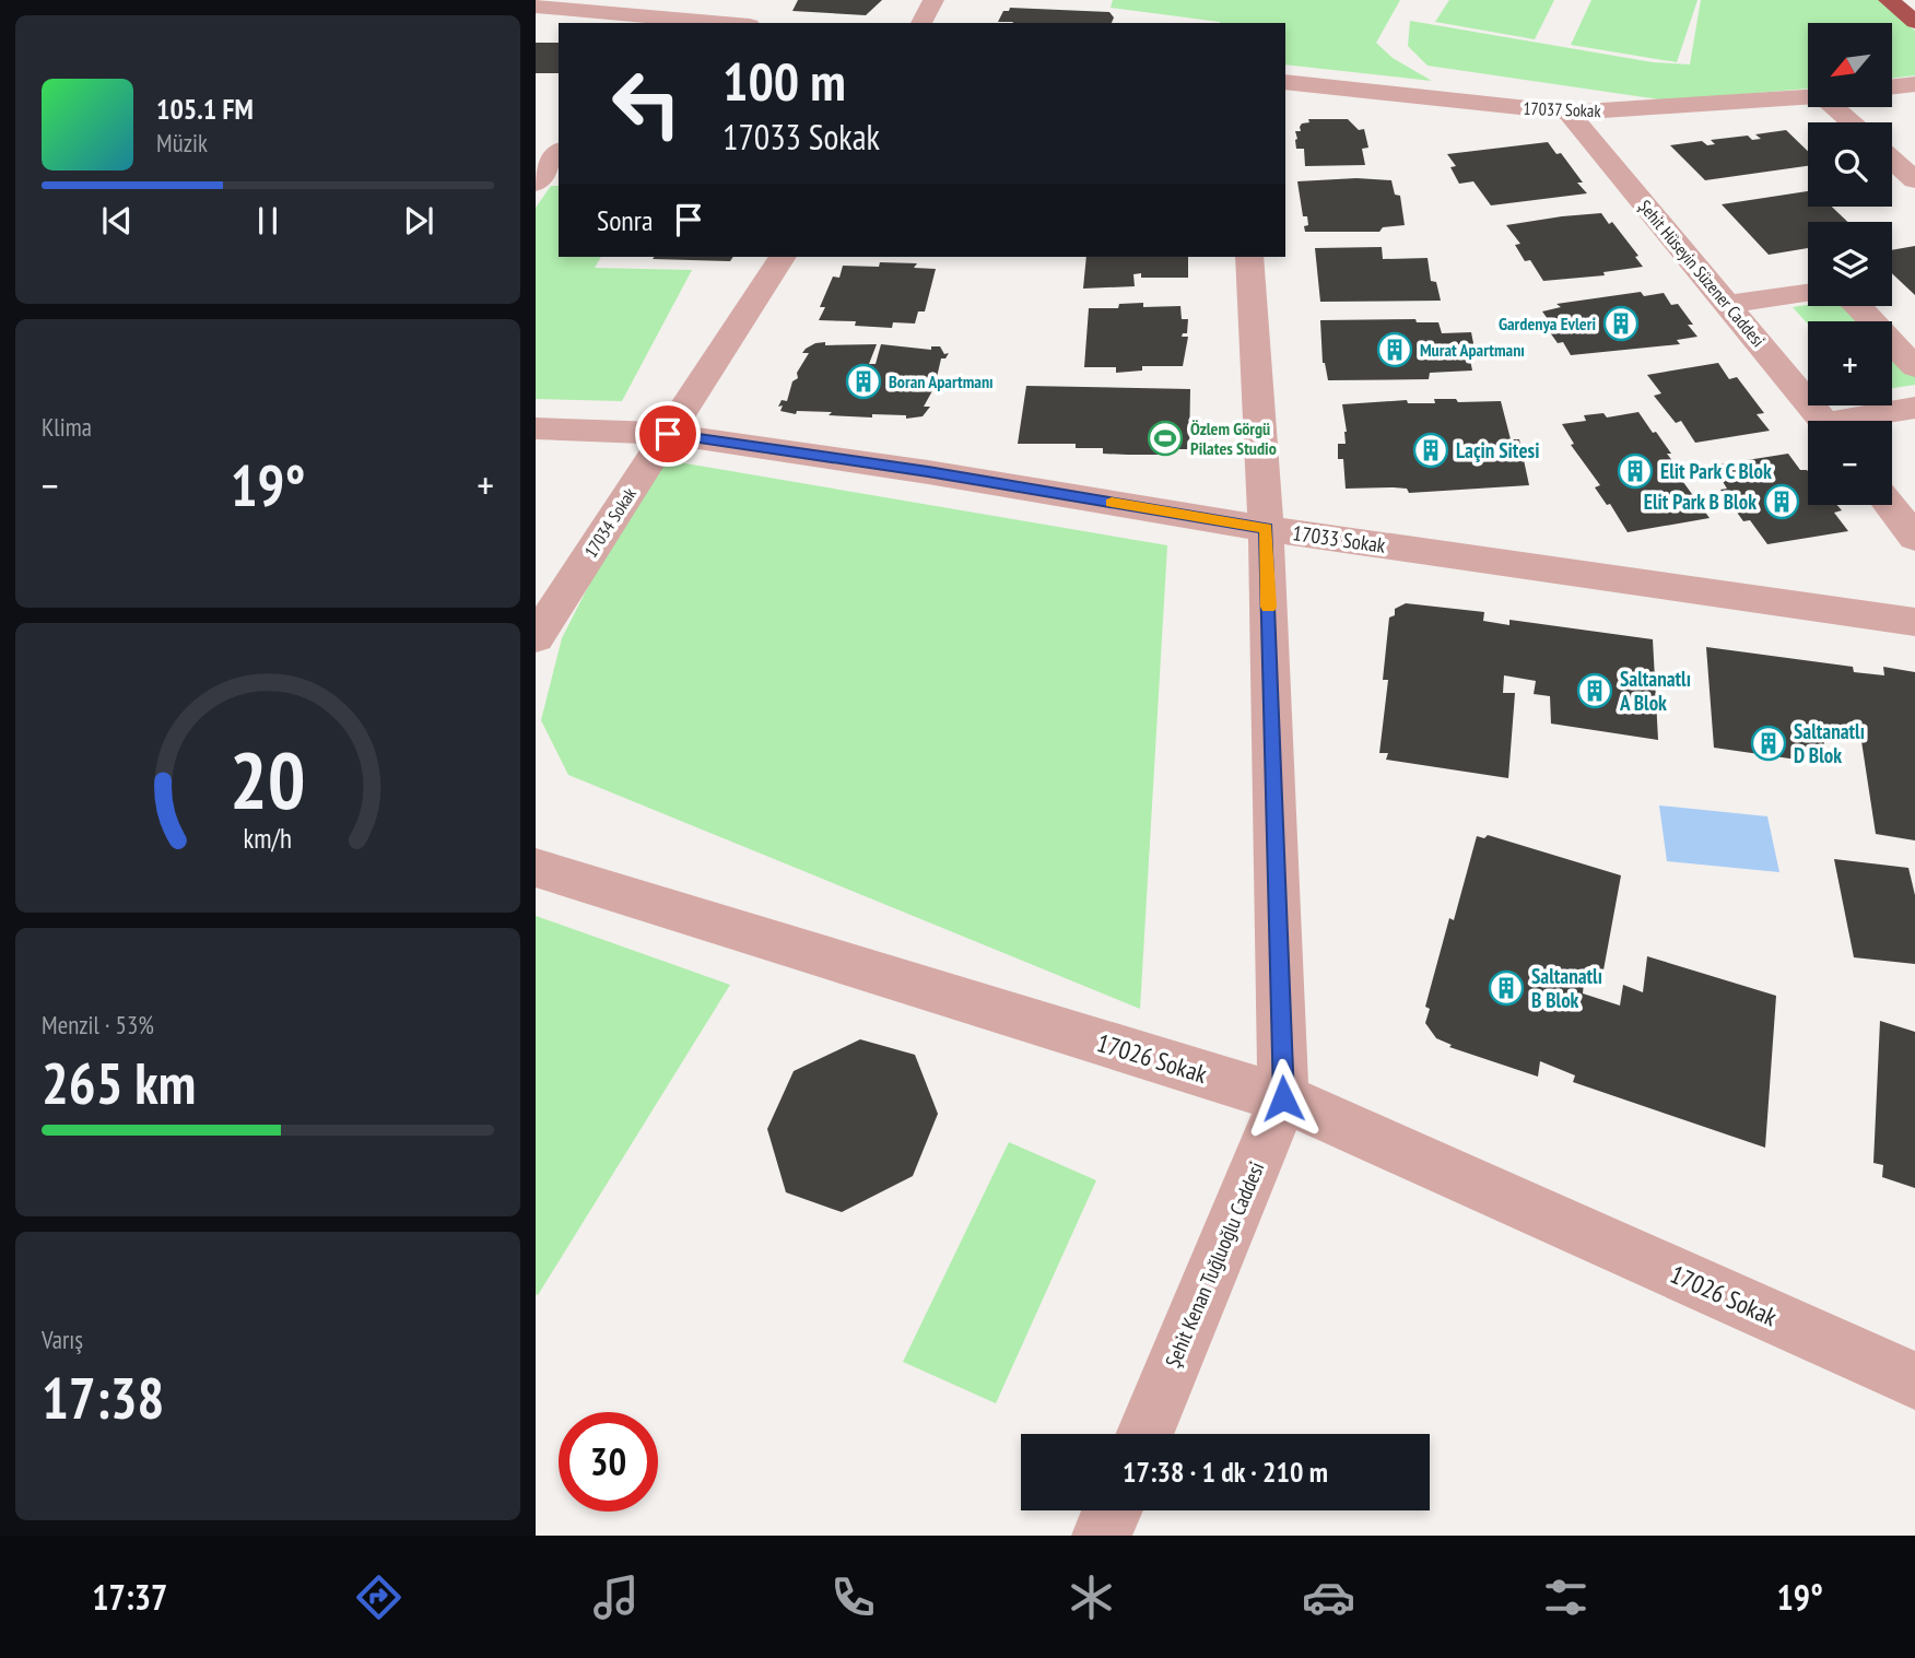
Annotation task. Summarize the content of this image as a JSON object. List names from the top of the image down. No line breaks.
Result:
{"streets":{"street":["17037 Sokak","Şehit Hüseyin Süzener Caddesi","17034 Sokak","17033 Sokak","17026 Sokak","Şehit Kenan Tuğluoğlu Caddesi"]},"crossings":[["17037 Sokak","Şehit Hüseyin Süzener Caddesi"],["17034 Sokak","17033 Sokak"],["17033 Sokak","Şehit Kenan Tuğluoğlu Caddesi"],["17026 Sokak","Şehit Kenan Tuğluoğlu Caddesi"]],"places":{"building":["Gardenya Evleri","Murat Apartmanı","Boran Apartmanı","Laçin Sitesi","Elit Park C Blok","Elit Park B Blok","Saltanatlı A Blok","Saltanatlı D Blok","Saltanatlı B Blok"],"sports":["Özlem Görgü Pilates Studio"]},"north":"bottom left","page":{"map_buttons":["+","−"],"turn":["100 m","17033 Sokak"],"song":["105.1 FM","Müzik"],"then":"Sonra","tile":["Klima",["Menzil · 53%","265 km"],["Varış","17:38"]],"heat":["−","19°","+"],"limit":"30","trip":"17:38 · 1 dk · 210 m","tabs":["17:37","19°"],"gauge":["20","km/h"]}}
